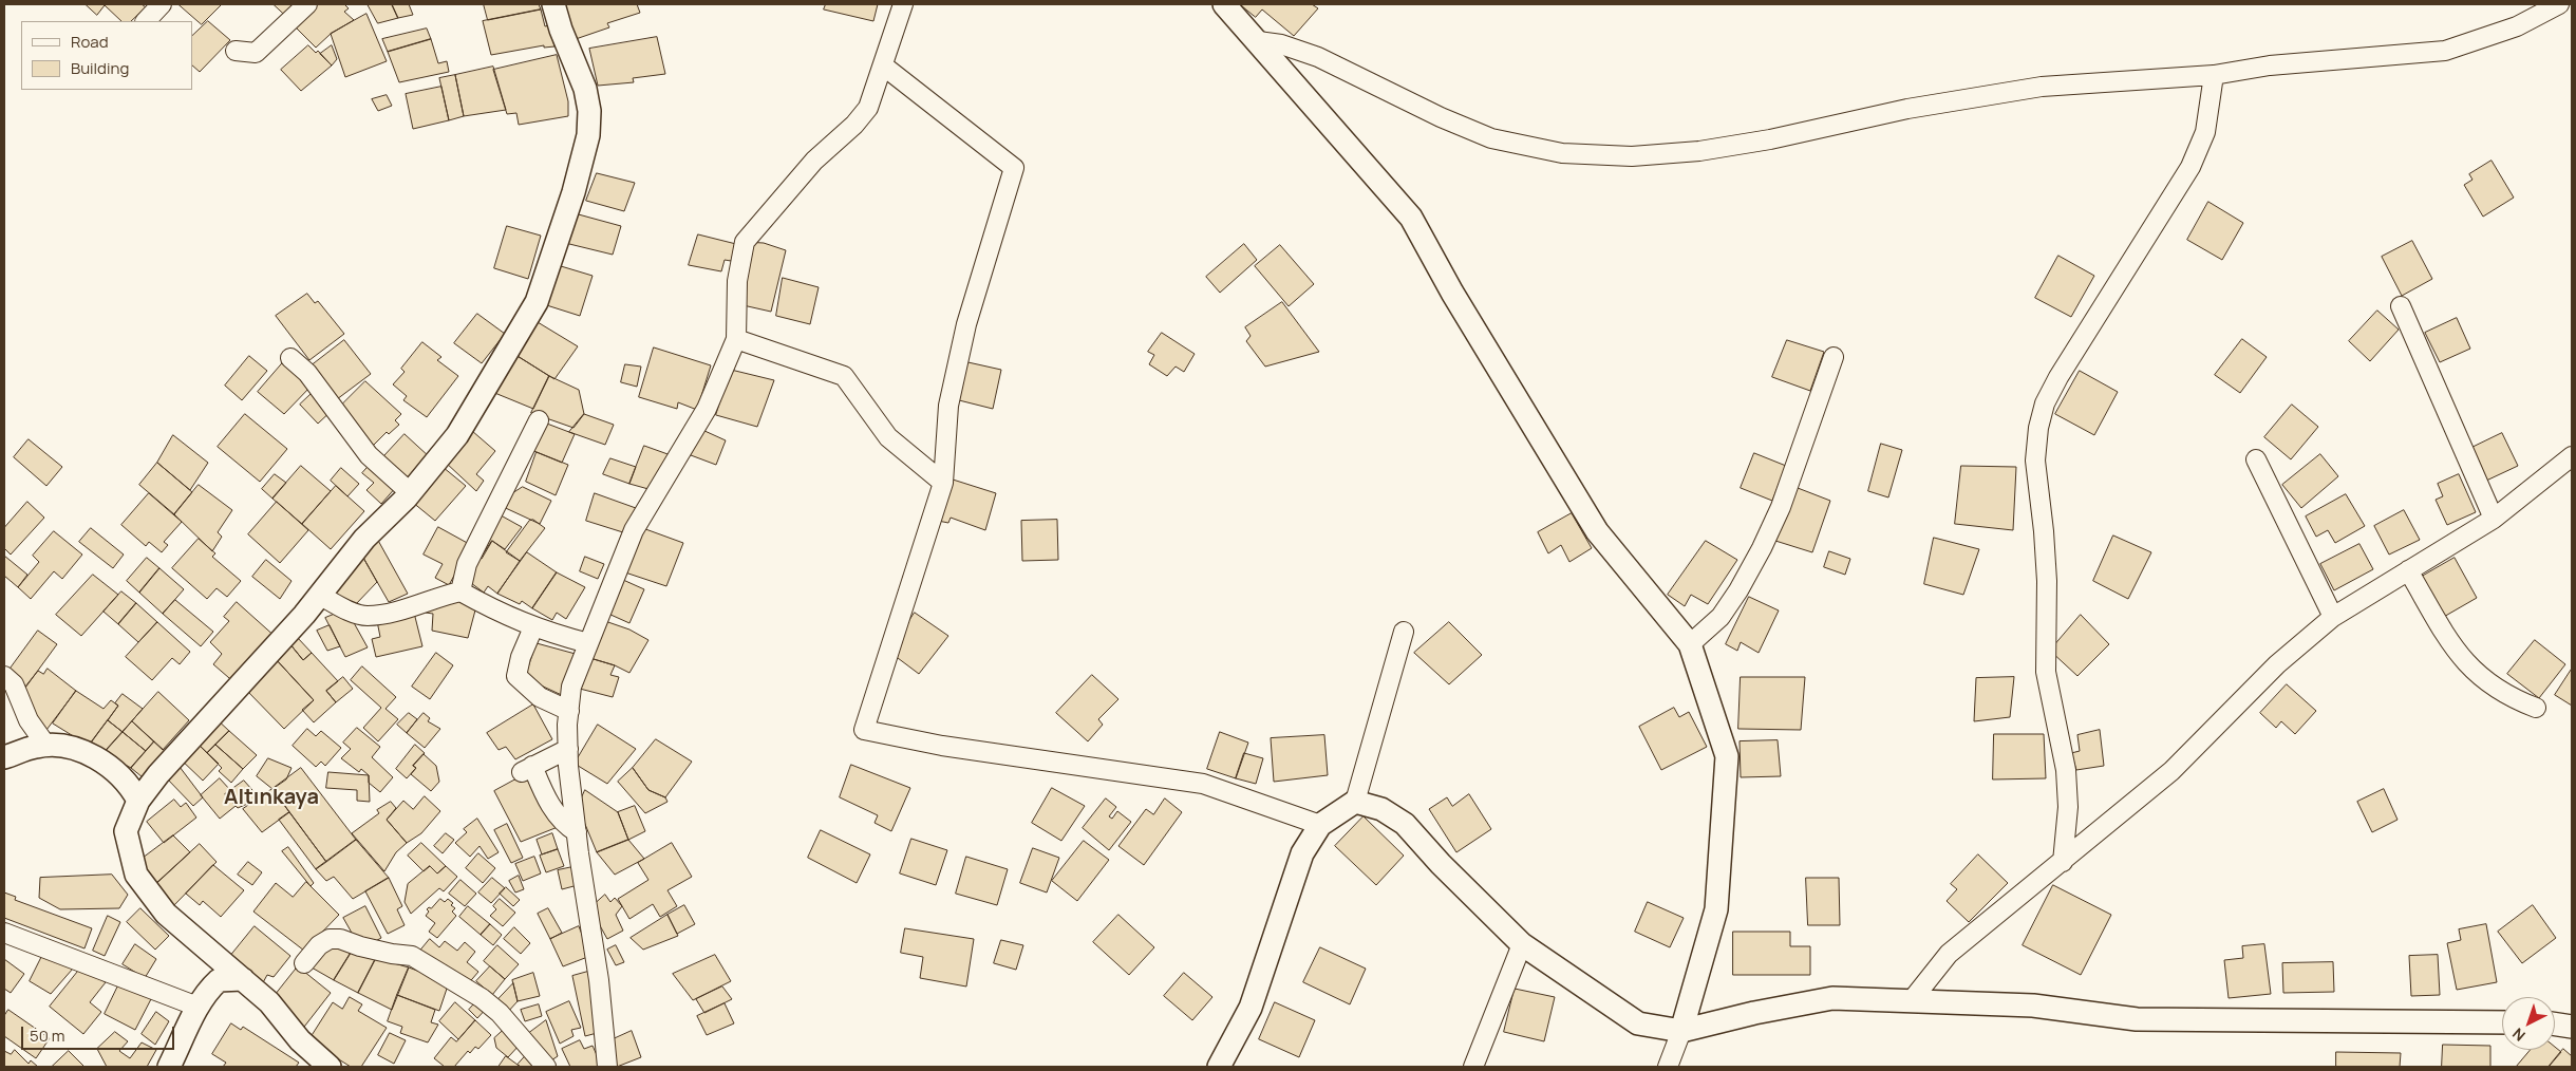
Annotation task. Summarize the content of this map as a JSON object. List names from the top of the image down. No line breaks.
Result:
{"districts":["Altınkaya"],"legend":["Road","Building"],"scale_bar":"50 m","north":"bottom left"}
